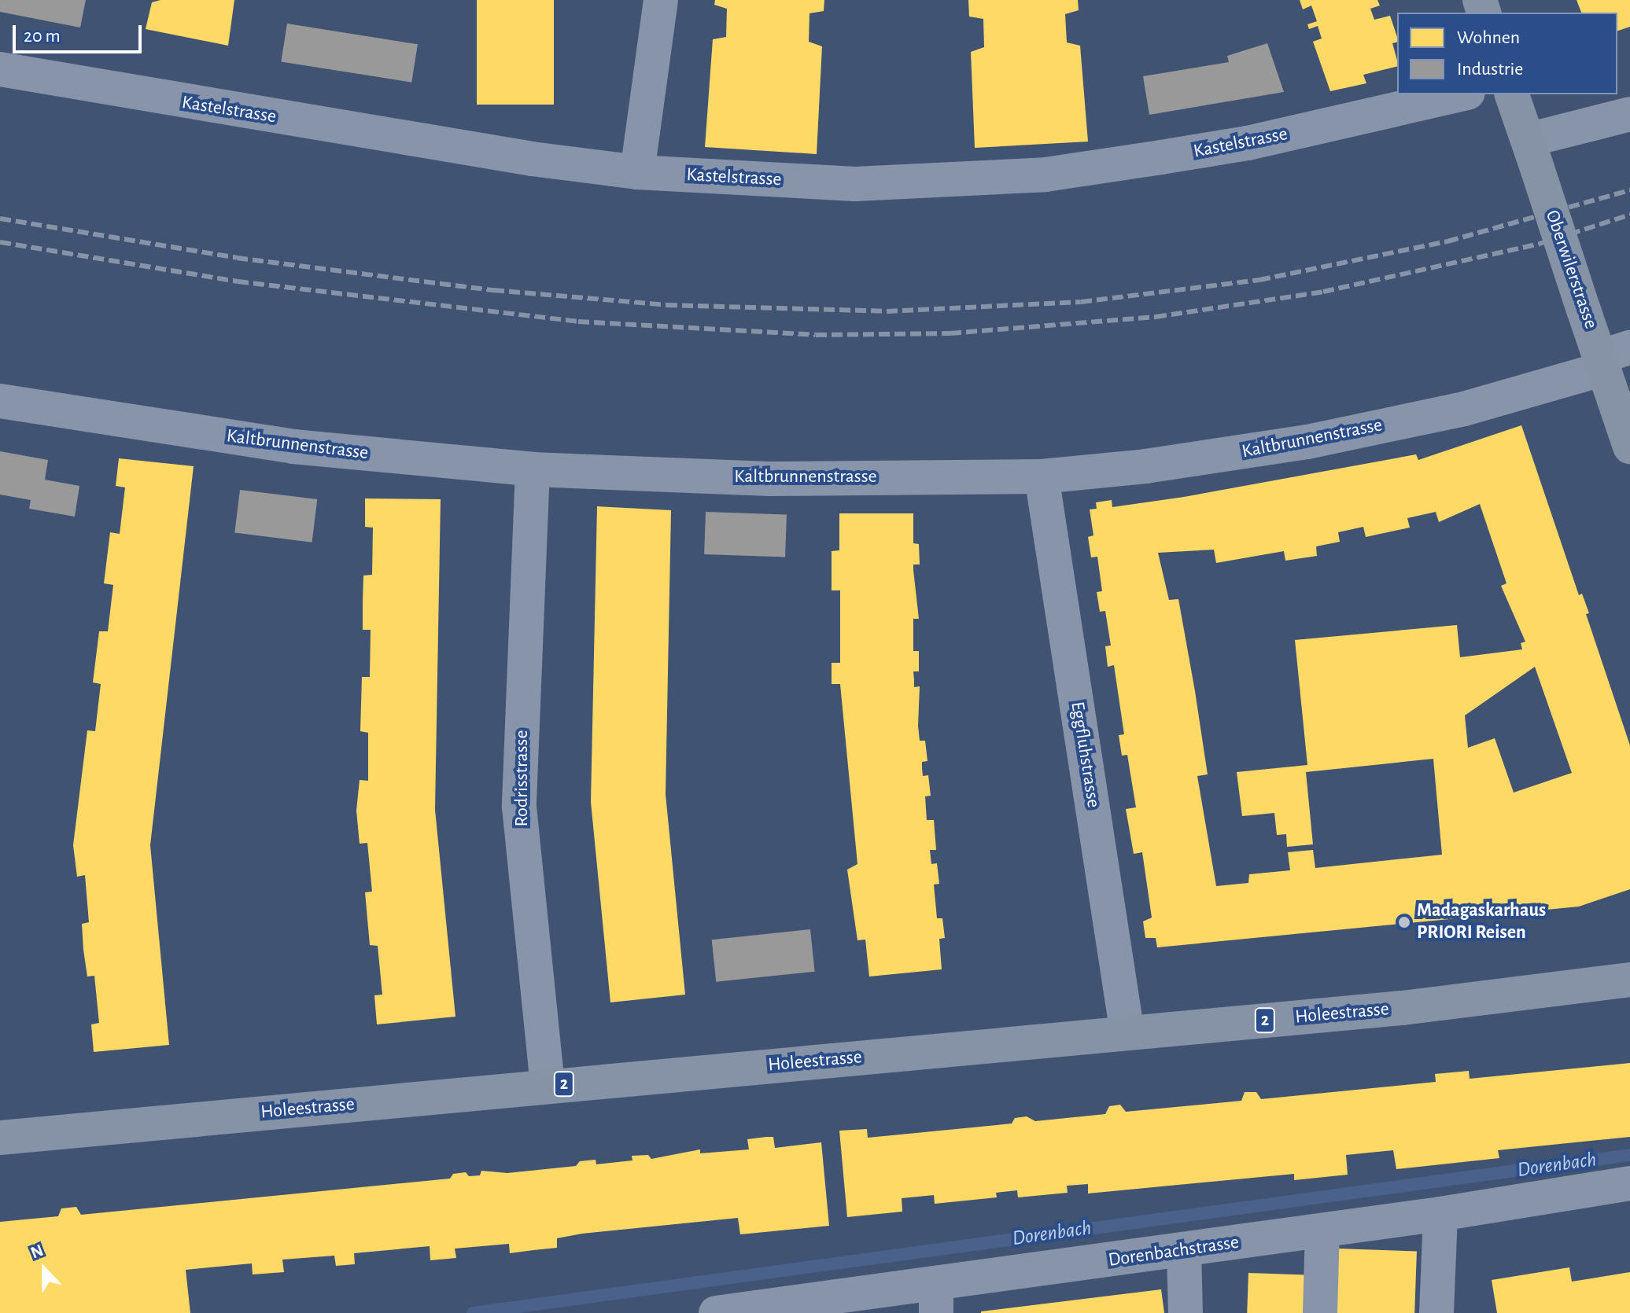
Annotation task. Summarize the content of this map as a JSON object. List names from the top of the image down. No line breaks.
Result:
{"streets":{"main road":["Oberwilerstrasse","Holeestrasse","2"],"street":["Kastelstrasse","Kaltbrunnenstrasse","Eggfluhstrasse","Rodrisstrasse","Dorenbachstrasse"]},"crossings":[["Oberwilerstrasse","Kaltbrunnenstrasse"],["Kaltbrunnenstrasse","Eggfluhstrasse"],["Kaltbrunnenstrasse","Rodrisstrasse"],["Eggfluhstrasse","Holeestrasse"],["Rodrisstrasse","Holeestrasse"]],"water":["Dorenbach"],"places":["Madagaskarhaus PRIORI Reisen"],"legend":["Wohnen","Industrie"],"scale_bar":"20 m","north":"top"}
